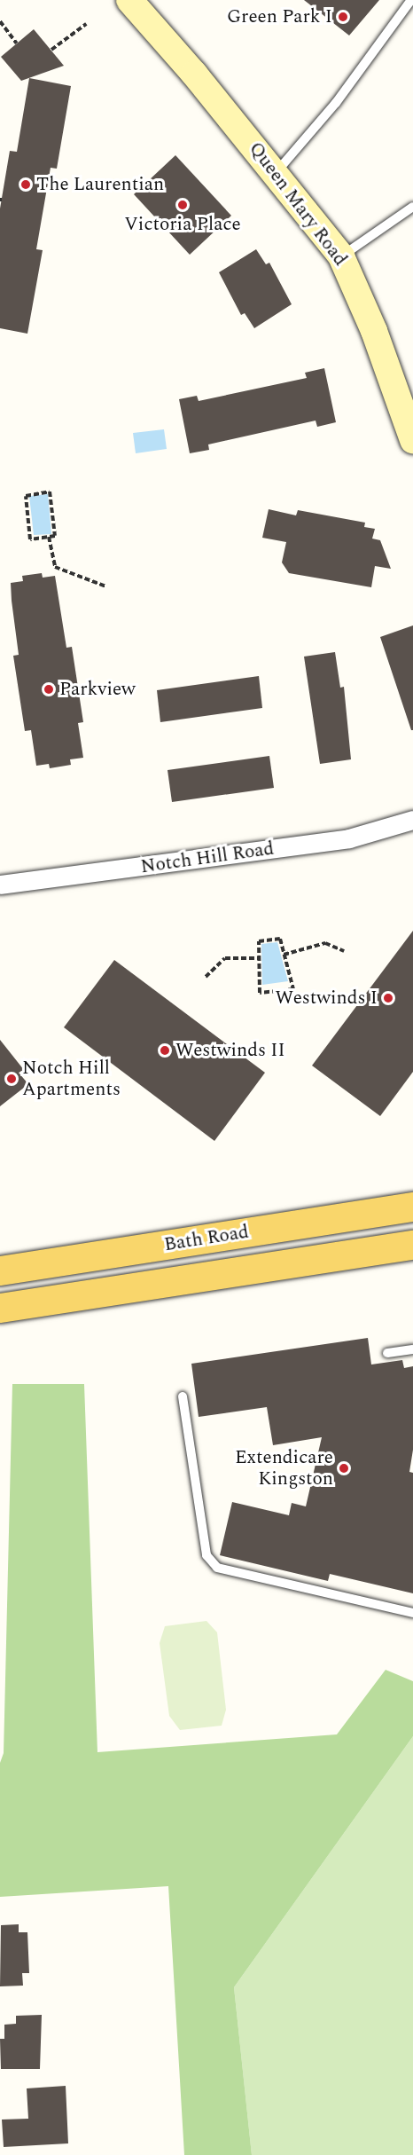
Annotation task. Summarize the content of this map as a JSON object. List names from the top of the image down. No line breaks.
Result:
{"streets":{"main road":["Bath Road"],"street":["Queen Mary Road","Notch Hill Road"]},"places":["Green Park I","The Laurentian","Victoria Place","Parkview","Westwinds I","Westwinds II","Notch Hill Apartments","Extendicare Kingston"]}
